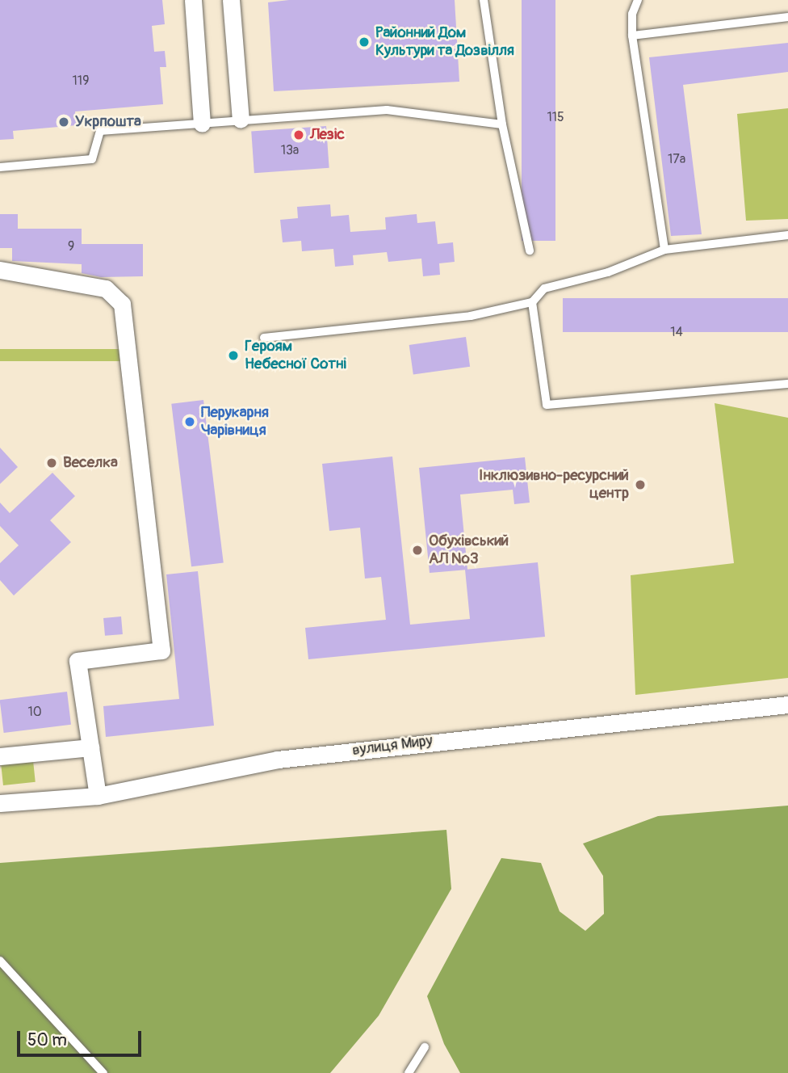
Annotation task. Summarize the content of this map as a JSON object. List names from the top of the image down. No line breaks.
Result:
{"streets":{"street":["вулиця Миру"]},"places":["Районний Дом Культури та Дозвілля","Укрпошта","Лезіс","Героям Небесної Сотні","Перукарня Чарівниця","Веселка","Інклюзивно-ресурсний центр","Обухівський АЛ №3"],"house_numbers":["119","115","13а","17а","9","14","10"],"scale_bar":"50 m"}
